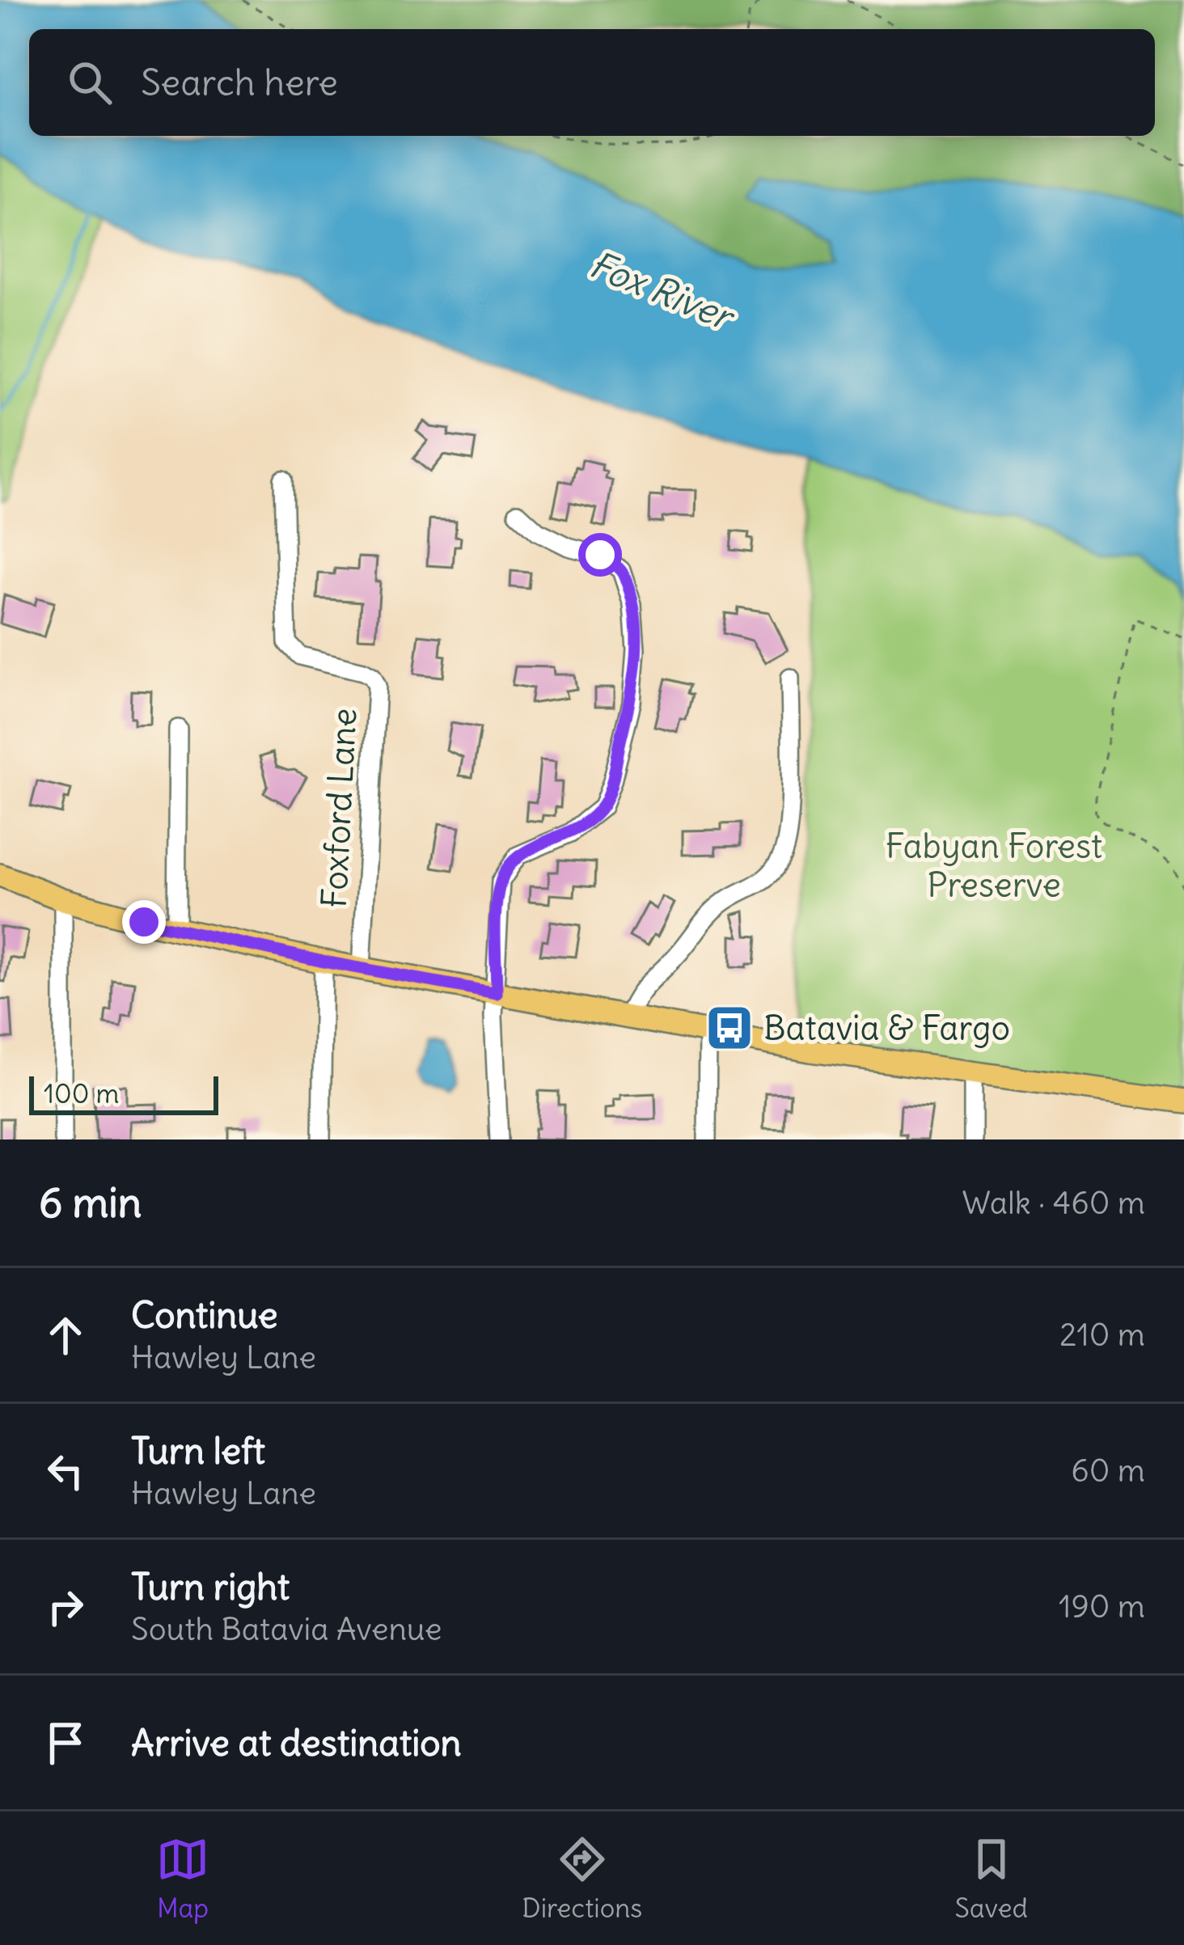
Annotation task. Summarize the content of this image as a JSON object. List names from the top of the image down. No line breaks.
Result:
{"streets":{"street":["Foxford Lane"]},"water":["Fox River"],"parks":["Fabyan Forest Preserve"],"places":{"bus stop":["Batavia & Fargo"]},"scale_bar":"100 m","page":{"search":"Search here","scale":"100 m","heading":["6 min","Walk · 460 m"],"list":[["Continue","Hawley Lane","210 m"],["Turn left","Hawley Lane","60 m"],["Turn right","South Batavia Avenue","190 m"],"Arrive at destination"],"nav":["Map","Directions","Saved"]}}
